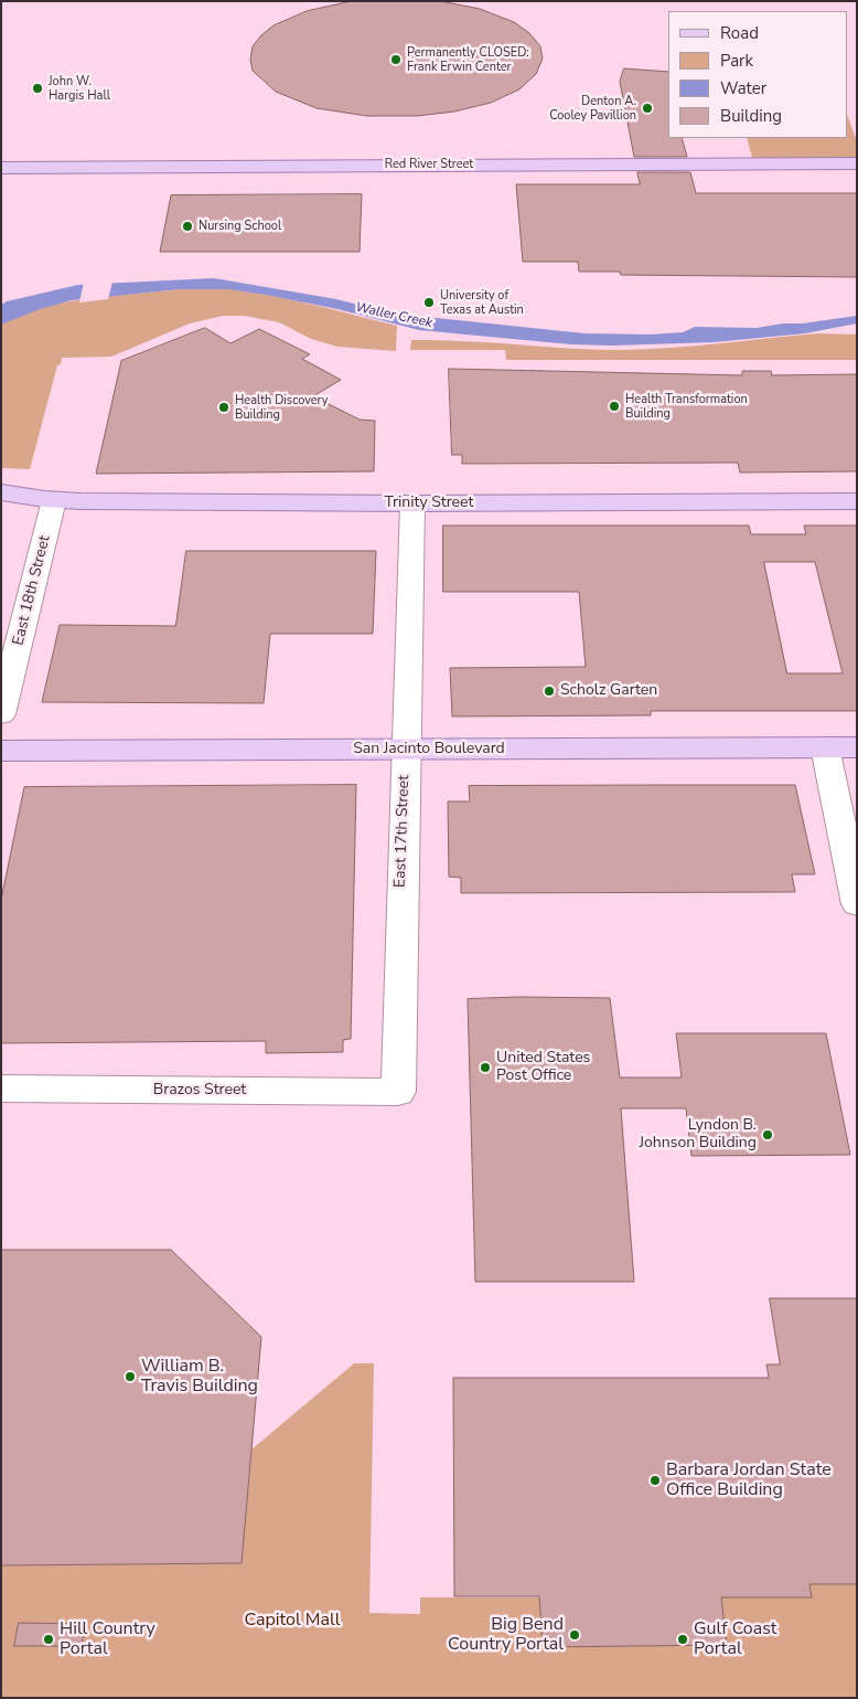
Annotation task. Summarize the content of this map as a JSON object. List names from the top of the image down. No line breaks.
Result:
{"streets":{"main road":["Red River Street","Trinity Street","San Jacinto Boulevard"],"street":["East 18th Street","East 17th Street","Brazos Street"]},"crossings":[["Trinity Street","East 18th Street"],["Trinity Street","East 17th Street"],["San Jacinto Boulevard","East 17th Street"],["East 17th Street","Brazos Street"]],"water":["Waller Creek"],"parks":["Capitol Mall"],"places":["Permanently CLOSED: Frank Erwin Center","John W. Hargis Hall","Denton A. Cooley Pavillion","Nursing School","University of Texas at Austin","Health Transformation Building","Health Discovery Building","Scholz Garten","United States Post Office","Lyndon B. Johnson Building","William B. Travis Building","Barbara Jordan State Office Building","Big Bend Country Portal","Hill Country Portal","Gulf Coast Portal"],"legend":["Road","Park","Water","Building"]}
